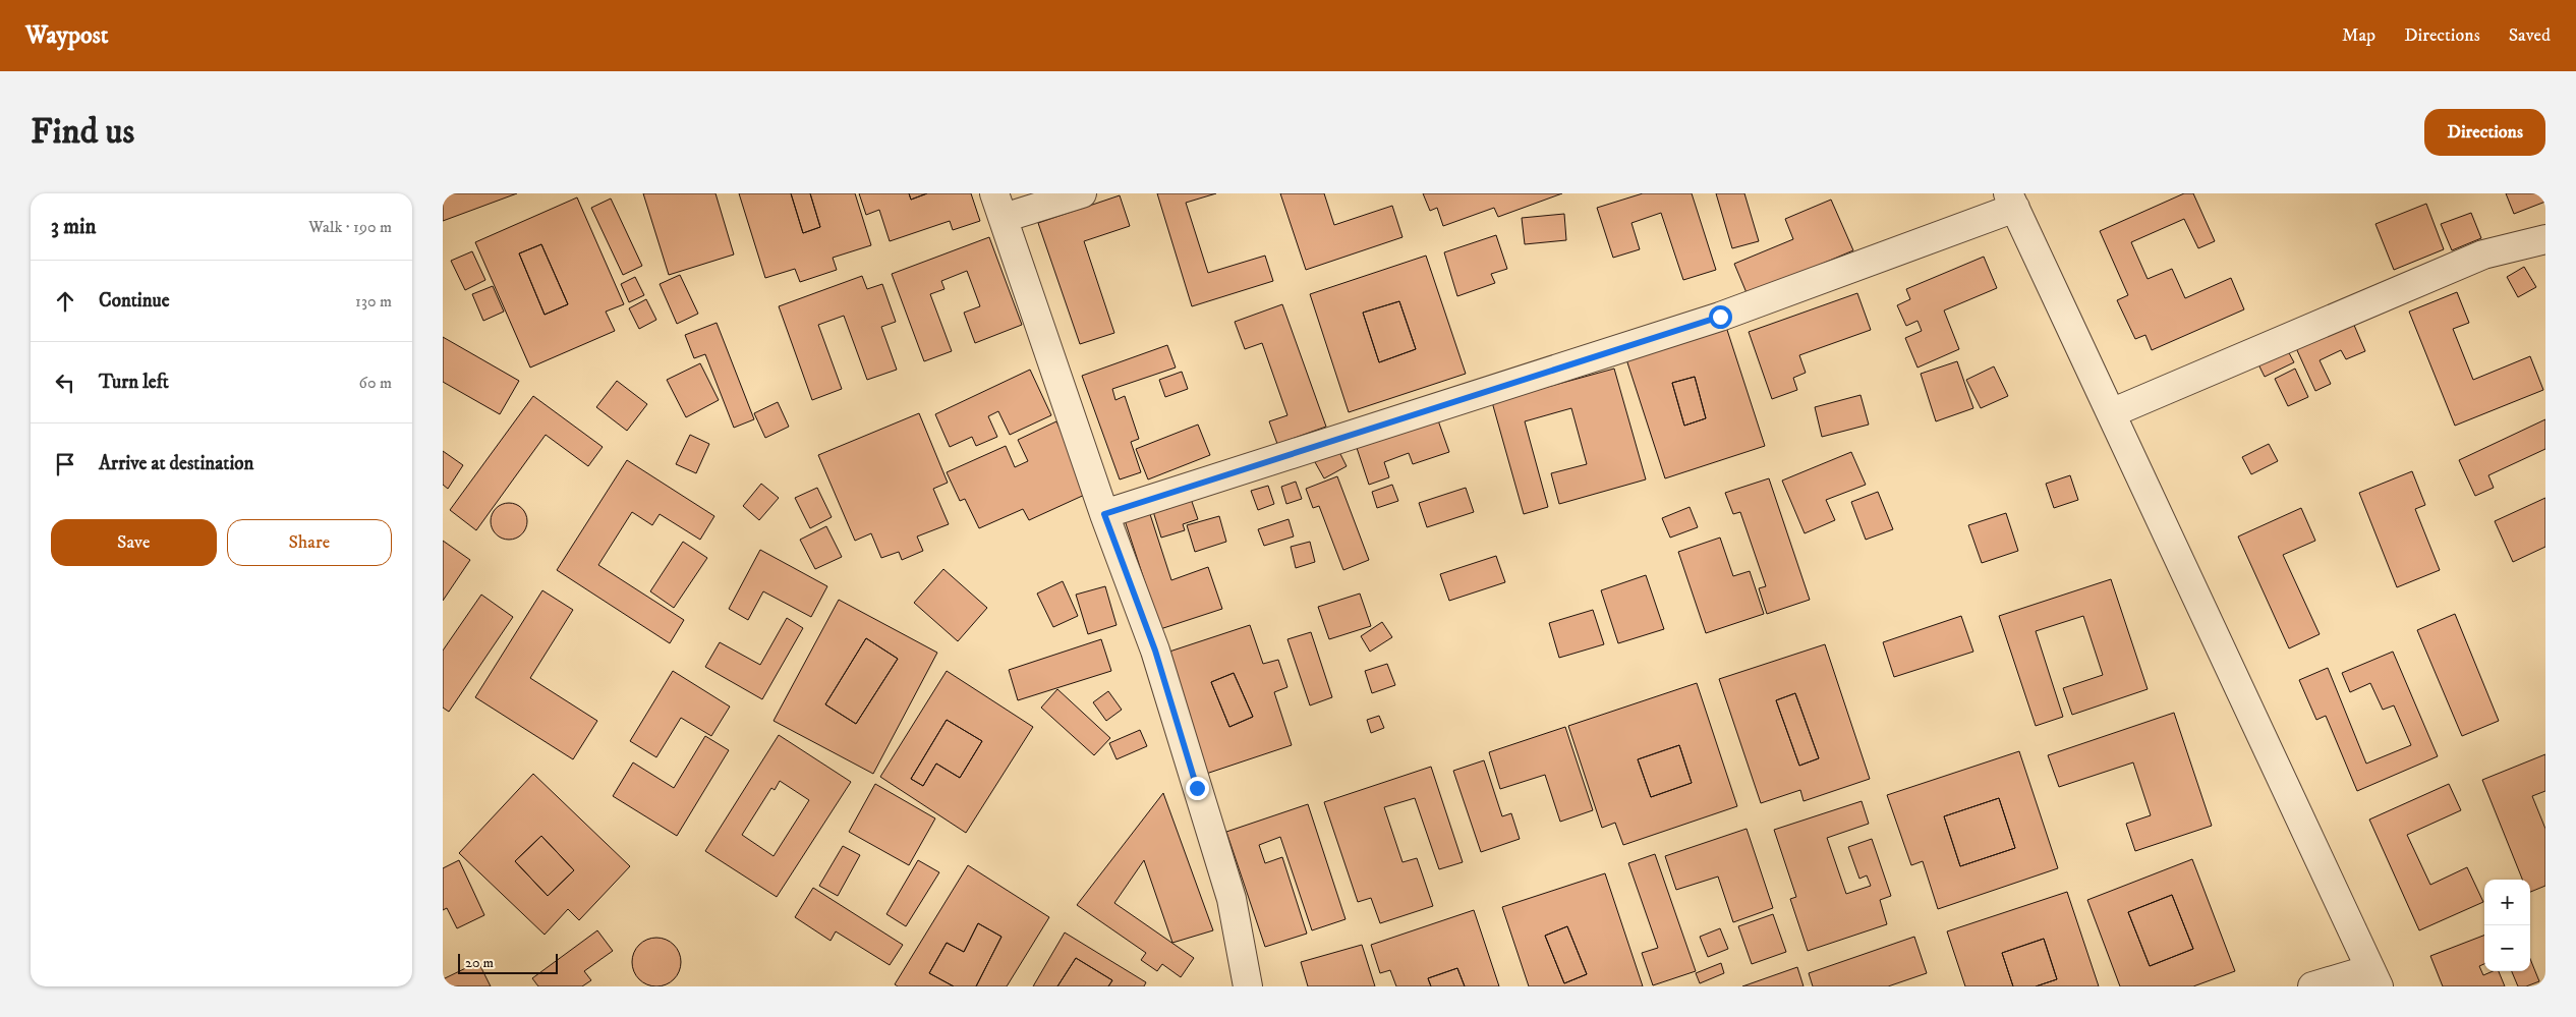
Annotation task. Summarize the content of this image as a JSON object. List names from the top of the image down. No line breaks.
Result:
{"scale_bar":"20 m","page":{"header":"Waypost","nav":["Map","Directions","Saved"],"buttons":["Directions",["Save","Share"]],"title":"Find us","heading":["3 min","Walk · 190 m"],"list":[["Continue","130 m"],["Turn left","60 m"],"Arrive at destination"],"map_buttons":["+","−"],"scale":"20 m"}}
